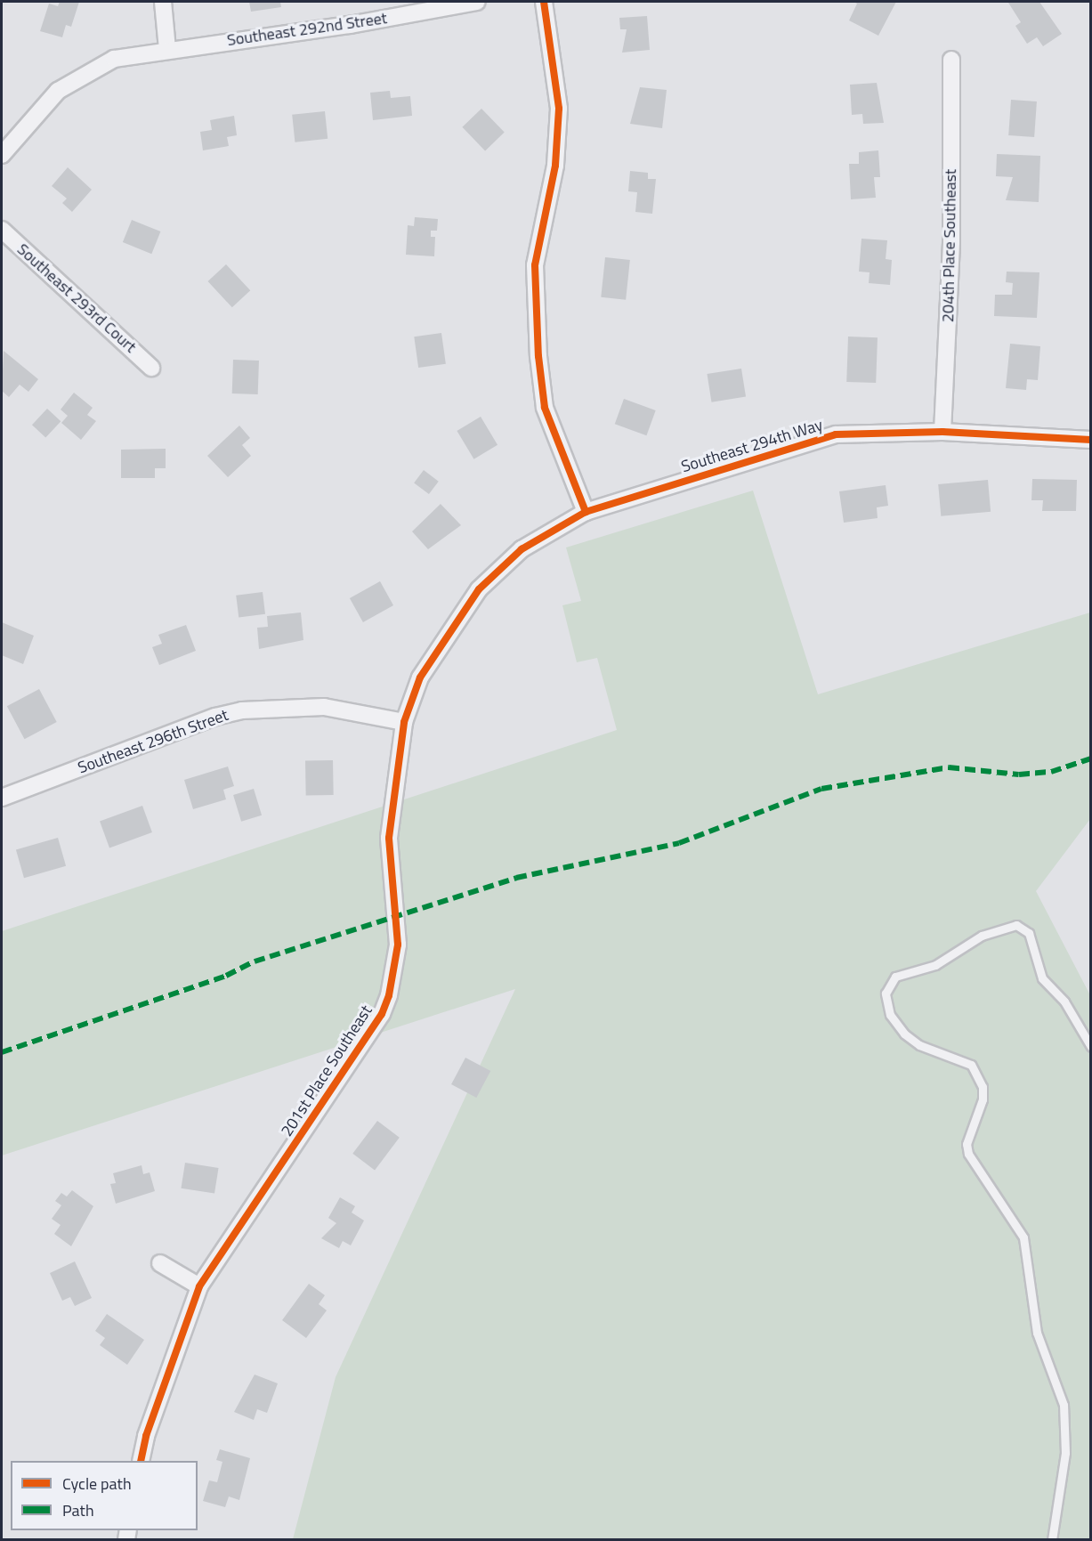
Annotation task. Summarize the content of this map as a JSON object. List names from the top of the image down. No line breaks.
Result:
{"streets":{"street":["Southeast 292nd Street","204th Place Southeast","Southeast 293rd Court","Southeast 294th Way","Southeast 296th Street","201st Place Southeast"]},"crossings":[["204th Place Southeast","Southeast 294th Way"],["Southeast 294th Way","201st Place Southeast"],["Southeast 296th Street","201st Place Southeast"]],"legend":["Cycle path","Path"]}
